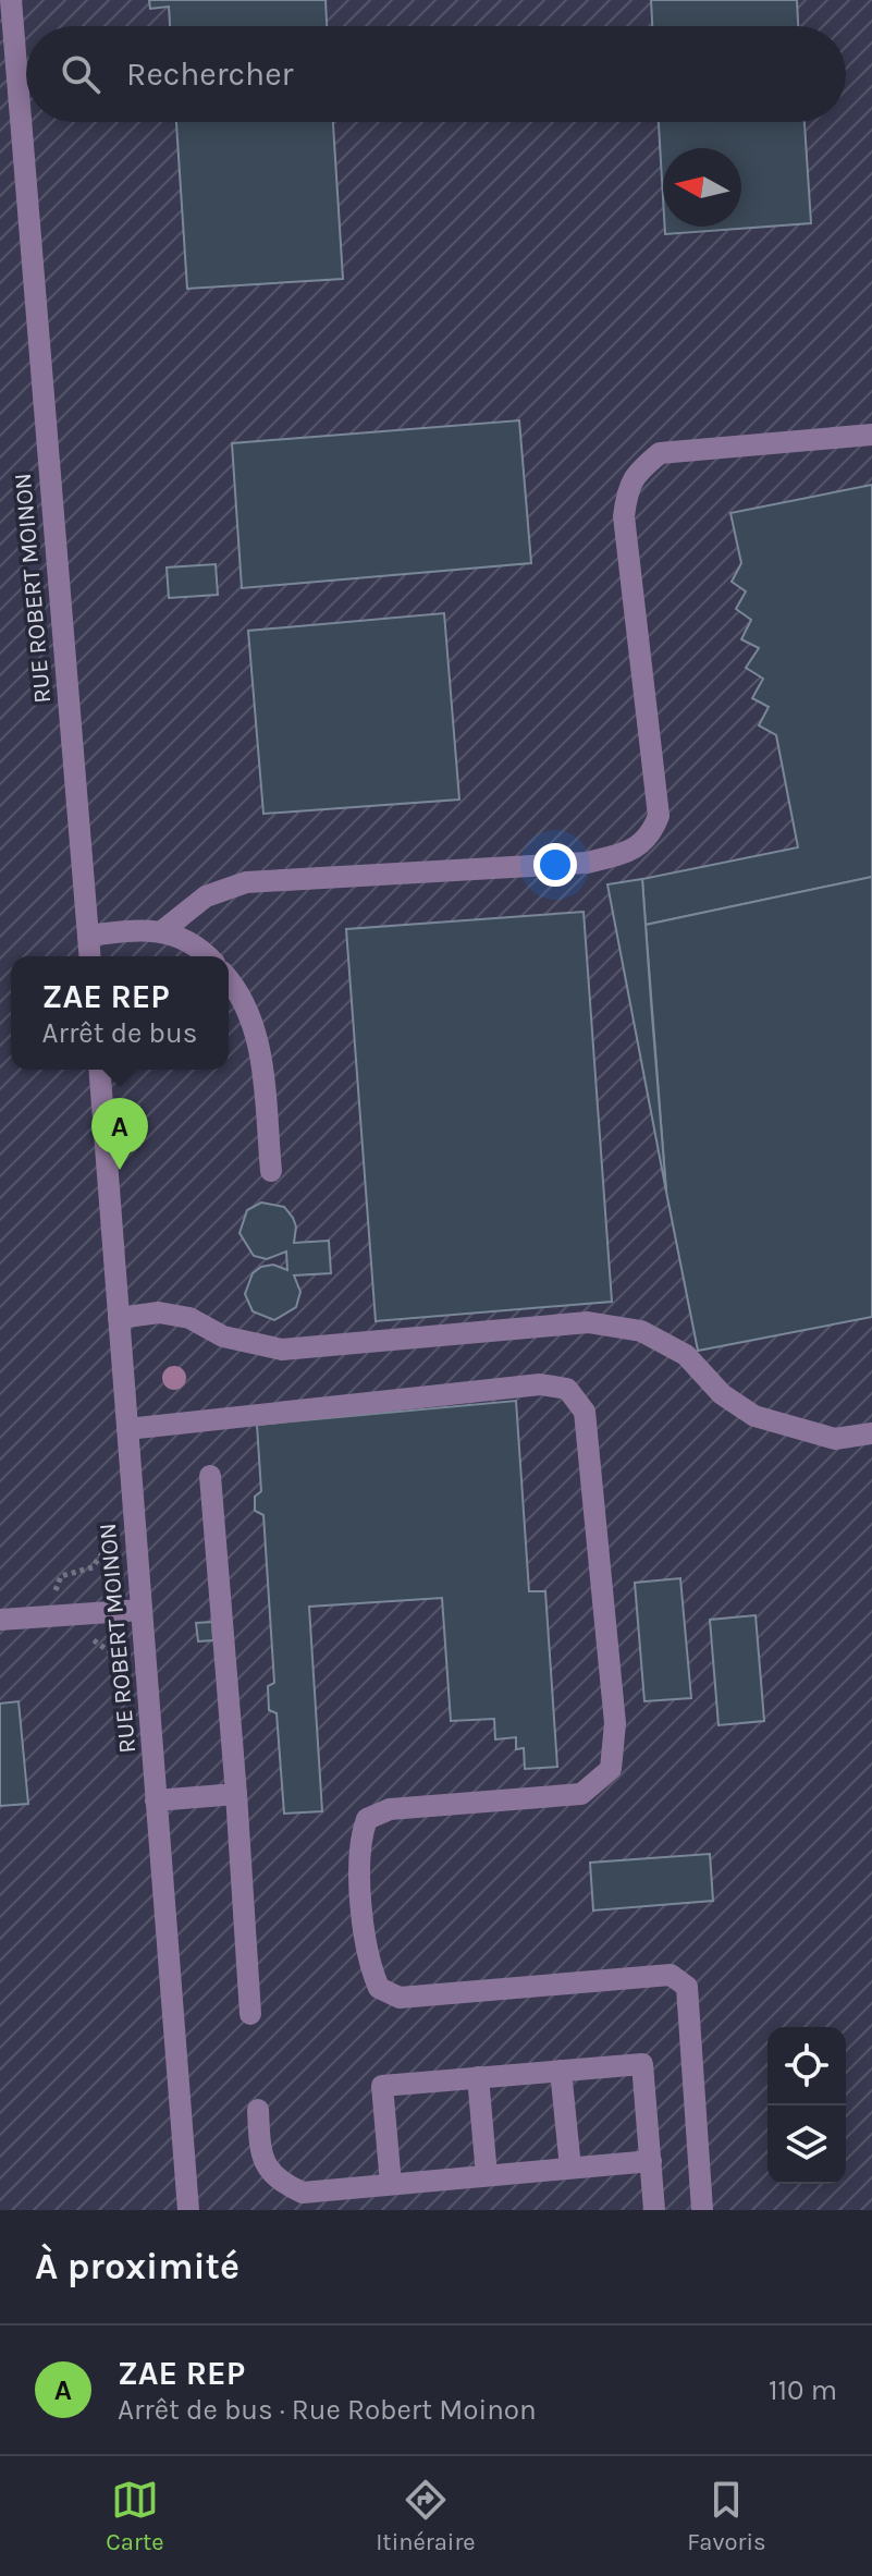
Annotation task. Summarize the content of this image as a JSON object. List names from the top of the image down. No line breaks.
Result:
{"streets":{"street":["RUE ROBERT MOINON"]},"north":"left","page":{"search":"Rechercher","popup":["ZAE REP","Arrêt de bus"],"pins":"A","heading":"À proximité","list":[{"mark":"A","name":"ZAE REP","note":"Arrêt de bus · Rue Robert Moinon","value":"110 m"}],"nav":["Carte","Itinéraire","Favoris"]}}
